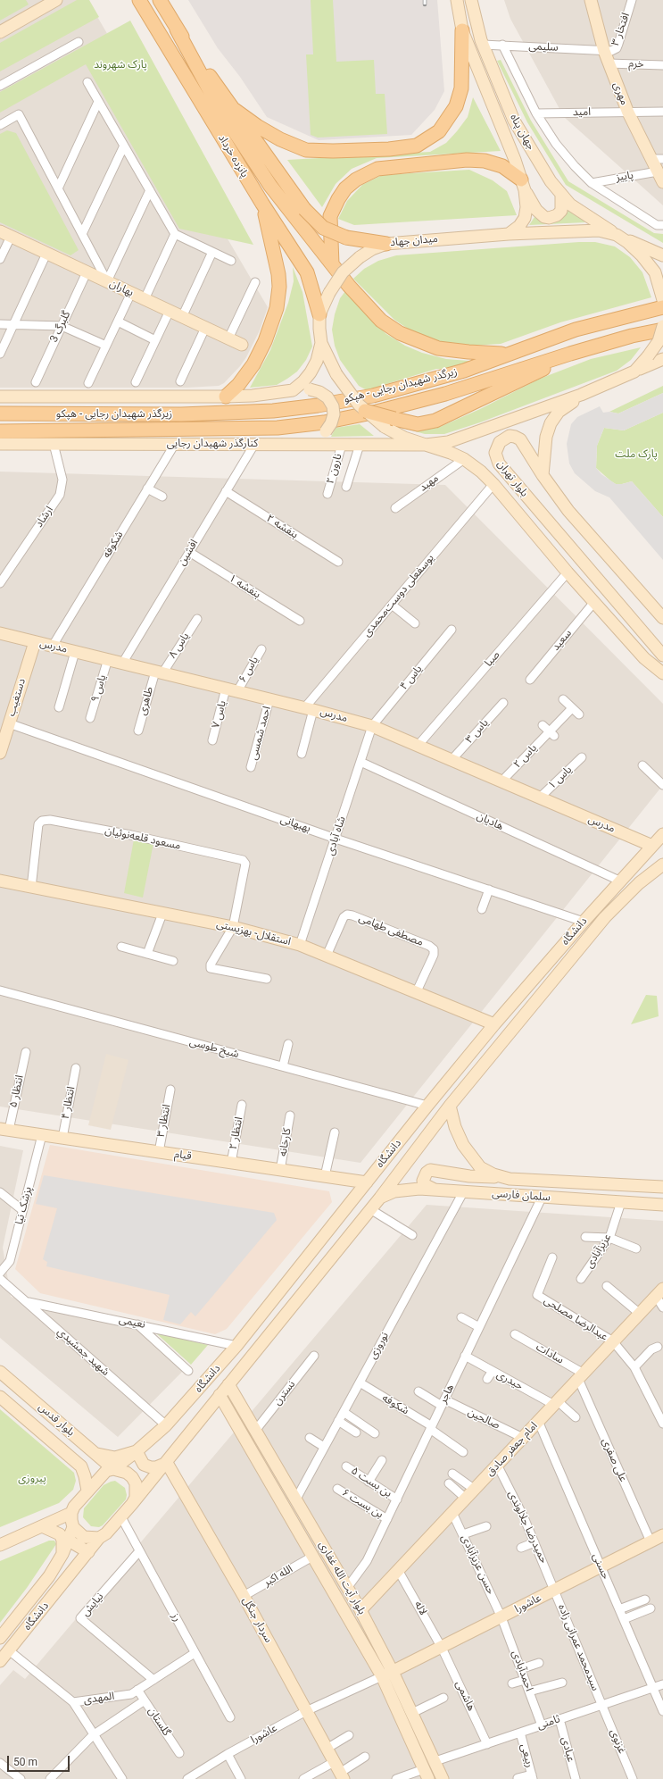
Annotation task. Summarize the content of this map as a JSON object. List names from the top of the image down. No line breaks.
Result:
{"streets":{"main road":["مهری","جهان پناه","پانزده خرداد","میدان جهاد","بهاران","زیرگذر شهیدان رجایی - هپکو","کنارگذر شهیدان رجایی","بلوار تهران","مدرس","دستغیب","دانشگاه","استقلال- بهزیستی","قیام","سلمان فارسی","بلوار قدس","امام جعفر صادق","بلوار آیت الله غفاری","عاشورا","سردار جنگل"],"street":["افتخار ۳","سلیمی","خرم","امید","پاییز","گلبرگ 3","نارون ۲","مهبد","ارشاد","بنفشه ۲","شکوفه","افشین","بنفشه ۱","یوسفعلی دوست‌محمدی","سعید","یاس ۸","صبا","یاس ۶","یاس ۴","یاس ۹","طاهری","یاس ۷","یاس ۳","احمد شمسی","یاس ۲","یاس ۱","هادیان","بهبهانی","شاه آبادی","مسعود قلعه‌نوئیان","مصطفی طهامی","شیخ طوسی","انتظار ۵","انتظار ۴","انتظار ۳","انتظار ۲","کارخانه","پزشک نیا","عزیزآبادی","عبدالرضا مصلحی","نعیمی","نوروزی","شهيد جمشيدي","سادات","حیدری","نسترن","هاجر","صالحین","علی صفری","بن بست ۵","بن بست ۶","حمیدرضا جلالوندی","حسن عزیزآبادی","حسنی","الله اکبر","نیایش","لاله","رز","سیدمحمد عمرانی زاده","احمدآبادی","هاشمی","المهدی","گلستان","ثامنی","غزنوی","عبادی","ربیعی"]},"crossings":[["افتخار ۳","سلیمی"],["افتخار ۳","مهری"],["سلیمی","مهری"],["سلیمی","جهان پناه"],["خرم","مهری"],["مهری","امید"],["مهری","پاییز"],["جهان پناه","میدان جهاد"],["پانزده خرداد","میدان جهاد"],["بهاران","گلبرگ 3"],["کنارگذر شهیدان رجایی","نارون ۲"],["کنارگذر شهیدان رجایی","بلوار تهران"],["کنارگذر شهیدان رجایی","ارشاد"],["کنارگذر شهیدان رجایی","شکوفه"],["کنارگذر شهیدان رجایی","افشین"],["بلوار تهران","مهبد"],["بلوار تهران","یوسفعلی دوست‌محمدی"],["بلوار تهران","سعید"],["بلوار تهران","صبا"],["بنفشه ۲","افشین"],["شکوفه","مدرس"],["شکوفه","نوروزی"],["شکوفه","هاجر"],["افشین","بنفشه ۱"],["افشین","مدرس"],["یوسفعلی دوست‌محمدی","مدرس"],["یاس ۸","مدرس"],["یاس ۸","طاهری"],["مدرس","صبا"],["مدرس","یاس ۶"],["مدرس","یاس ۴"],["مدرس","یاس ۹"],["مدرس","دستغیب"],["مدرس","طاهری"],["مدرس","یاس ۷"],["مدرس","یاس ۳"],["مدرس","احمد شمسی"],["مدرس","یاس ۲"],["مدرس","یاس ۱"],["مدرس","شاه آبادی"],["مدرس","دانشگاه"],["یاس ۶","یاس ۷"],["یاس ۴","شاه آبادی"],["دستغیب","بهبهانی"],["هادیان","شاه آبادی"],["هادیان","دانشگاه"],["بهبهانی","شاه آبادی"],["بهبهانی","دانشگاه"],["شاه آبادی","استقلال- بهزیستی"],["مسعود قلعه‌نوئیان","استقلال- بهزیستی"],["مصطفی طهامی","استقلال- بهزیستی"],["دانشگاه","استقلال- بهزیستی"],["دانشگاه","شیخ طوسی"],["دانشگاه","قیام"],["دانشگاه","سلمان فارسی"],["دانشگاه","نعیمی"],["دانشگاه","شهيد جمشيدي"],["دانشگاه","بلوار قدس"],["دانشگاه","بلوار آیت الله غفاری"],["دانشگاه","رز"],["دانشگاه","سردار جنگل"],["دانشگاه","المهدی"],["انتظار ۵","قیام"],["انتظار ۴","قیام"],["انتظار ۳","قیام"],["انتظار ۲","قیام"],["کارخانه","قیام"],["قیام","پزشک نیا"],["سلمان فارسی","عزیزآبادی"],["سلمان فارسی","نوروزی"],["سلمان فارسی","هاجر"],["عبدالرضا مصلحی","امام جعفر صادق"],["نعیمی","شهيد جمشيدي"],["نوروزی","بلوار آیت الله غفاری"],["سادات","امام جعفر صادق"],["سادات","علی صفری"],["حیدری","هاجر"],["حیدری","امام جعفر صادق"],["نسترن","بلوار آیت الله غفاری"],["هاجر","صالحین"],["هاجر","بن بست ۵"],["هاجر","بن بست ۶"],["هاجر","بلوار آیت الله غفاری"],["صالحین","امام جعفر صادق"],["بلوار قدس","رز"],["امام جعفر صادق","علی صفری"],["امام جعفر صادق","حمیدرضا جلالوندی"],["امام جعفر صادق","حسن عزیزآبادی"],["امام جعفر صادق","حسنی"],["امام جعفر صادق","بلوار آیت الله غفاری"],["امام جعفر صادق","لاله"],["علی صفری","عاشورا"],["حمیدرضا جلالوندی","عاشورا"],["حمیدرضا جلالوندی","سیدمحمد عمرانی زاده"],["حسن عزیزآبادی","عاشورا"],["حسن عزیزآبادی","احمدآبادی"],["حسنی","عاشورا"],["حسنی","ثامنی"],["الله اکبر","بلوار آیت الله غفاری"],["الله اکبر","سردار جنگل"],["بلوار آیت الله غفاری","عاشورا"],["بلوار آیت الله غفاری","ثامنی"],["عاشورا","لاله"],["عاشورا","سردار جنگل"],["عاشورا","سیدمحمد عمرانی زاده"],["عاشورا","احمدآبادی"],["عاشورا","هاشمی"],["نیایش","رز"],["نیایش","المهدی"],["لاله","هاشمی"],["رز","المهدی"],["سیدمحمد عمرانی زاده","ثامنی"],["سیدمحمد عمرانی زاده","غزنوی"],["احمدآبادی","ثامنی"],["هاشمی","ثامنی"],["المهدی","گلستان"],["ثامنی","غزنوی"],["ثامنی","عبادی"],["ثامنی","ربیعی"]],"parks":["پارک شهروند","پارک ملت","پیروزی"],"scale_bar":"50 m"}
